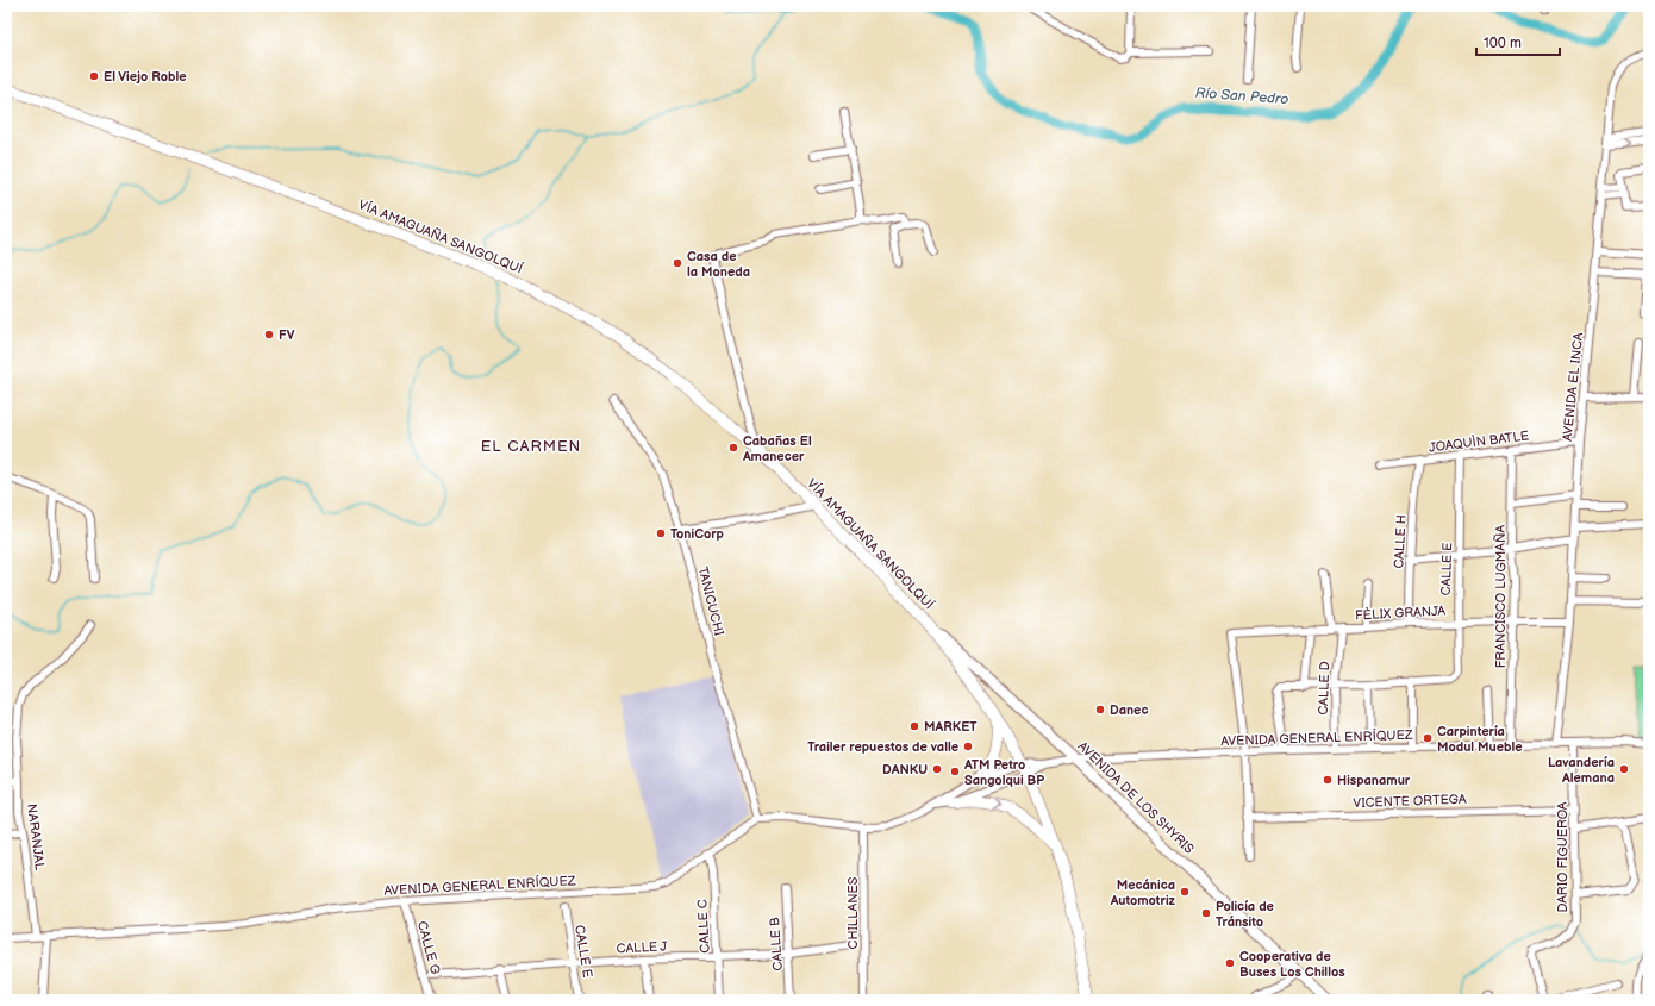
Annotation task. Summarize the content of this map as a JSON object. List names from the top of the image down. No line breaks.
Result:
{"streets":{"highway":["VÍA AMAGUAÑA SANGOLQUÍ"],"main road":["AVENIDA DE LOS SHYRIS"],"street":["AVENIDA EL INCA","JOAQUÌN BATLE","CALLE H","CALLE E","FRANCISCO LUGMAÑA","TANICUCHI","FÈLIX GRANJA","CALLE D","AVENIDA GENERAL ENRÍQUEZ","VICENTE ORTEGA","NARANJAL","DARIO FIGUEROA","CHILLANES","CALLE C","CALLE B","CALLE G","CALLE J"]},"crossings":[["VÍA AMAGUAÑA SANGOLQUÍ","AVENIDA GENERAL ENRÍQUEZ"],["VÍA AMAGUAÑA SANGOLQUÍ","AVENIDA DE LOS SHYRIS"],["AVENIDA EL INCA","JOAQUÌN BATLE"],["AVENIDA EL INCA","FÈLIX GRANJA"],["AVENIDA EL INCA","AVENIDA GENERAL ENRÍQUEZ"],["JOAQUÌN BATLE","CALLE H"],["JOAQUÌN BATLE","CALLE E"],["JOAQUÌN BATLE","FRANCISCO LUGMAÑA"],["CALLE H","FÈLIX GRANJA"],["CALLE E","FÈLIX GRANJA"],["CALLE E","CALLE J"],["FRANCISCO LUGMAÑA","FÈLIX GRANJA"],["FRANCISCO LUGMAÑA","AVENIDA GENERAL ENRÍQUEZ"],["TANICUCHI","AVENIDA GENERAL ENRÍQUEZ"],["FÈLIX GRANJA","CALLE D"],["FÈLIX GRANJA","AVENIDA GENERAL ENRÍQUEZ"],["CALLE D","AVENIDA GENERAL ENRÍQUEZ"],["AVENIDA GENERAL ENRÍQUEZ","AVENIDA DE LOS SHYRIS"],["AVENIDA GENERAL ENRÍQUEZ","NARANJAL"],["AVENIDA GENERAL ENRÍQUEZ","DARIO FIGUEROA"],["AVENIDA GENERAL ENRÍQUEZ","CHILLANES"],["AVENIDA GENERAL ENRÍQUEZ","CALLE C"],["AVENIDA GENERAL ENRÍQUEZ","CALLE G"],["VICENTE ORTEGA","DARIO FIGUEROA"],["CALLE C","CALLE J"],["CALLE B","CALLE J"]],"districts":["EL CARMEN"],"water":["Río San Pedro"],"places":["El Viejo Roble","Casa de la Moneda","FV","Cabañas El Amanecer","ToniCorp","Danec","MARKET","Carpintería Modul Mueble","Trailer repuestos de valle","DANKU","Lavandería Alemana","ATM Petro Sangolqui BP","Hispanamur","Mecánica Automotriz","Policía de Tránsito","Cooperativa de Buses Los Chillos"],"scale_bar":"100 m"}
